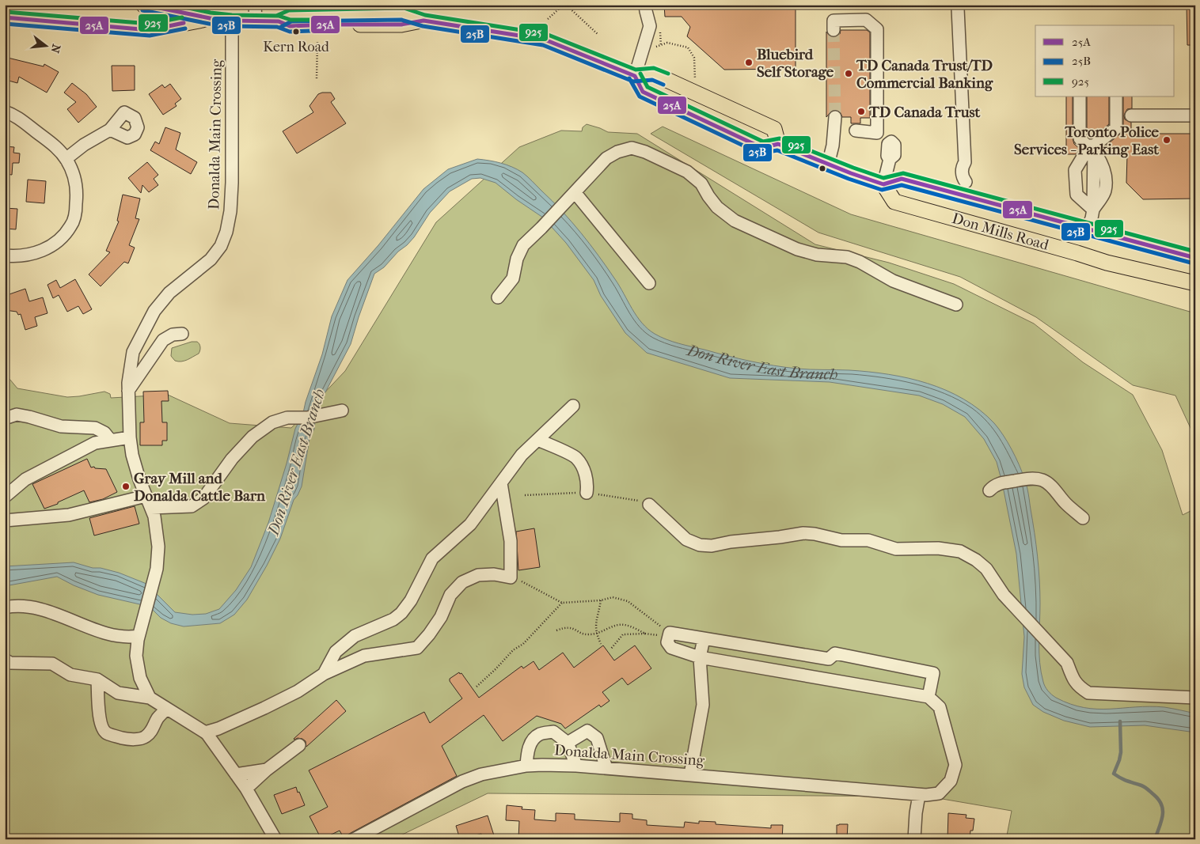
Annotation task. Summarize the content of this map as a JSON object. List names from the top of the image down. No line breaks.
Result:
{"streets":{"main road":["Don Mills Road"],"street":["Donalda Main Crossing"]},"water":["Don River East Branch"],"places":["Kern Road","Bluebird Self Storage","TD Canada Trust/TD Commercial Banking","TD Canada Trust","Toronto Police Services - Parking East","Gray Mill and Donalda Cattle Barn"],"lines":["transit line 25A","transit line 925","transit line 25B"],"legend":["25A","25B","925"],"north":"right"}
